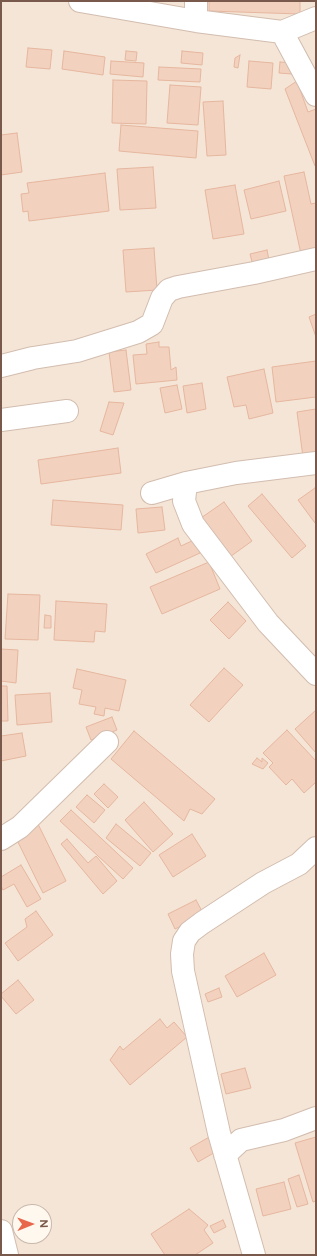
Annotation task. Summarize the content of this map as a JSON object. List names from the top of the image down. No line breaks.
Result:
{"north":"right"}
